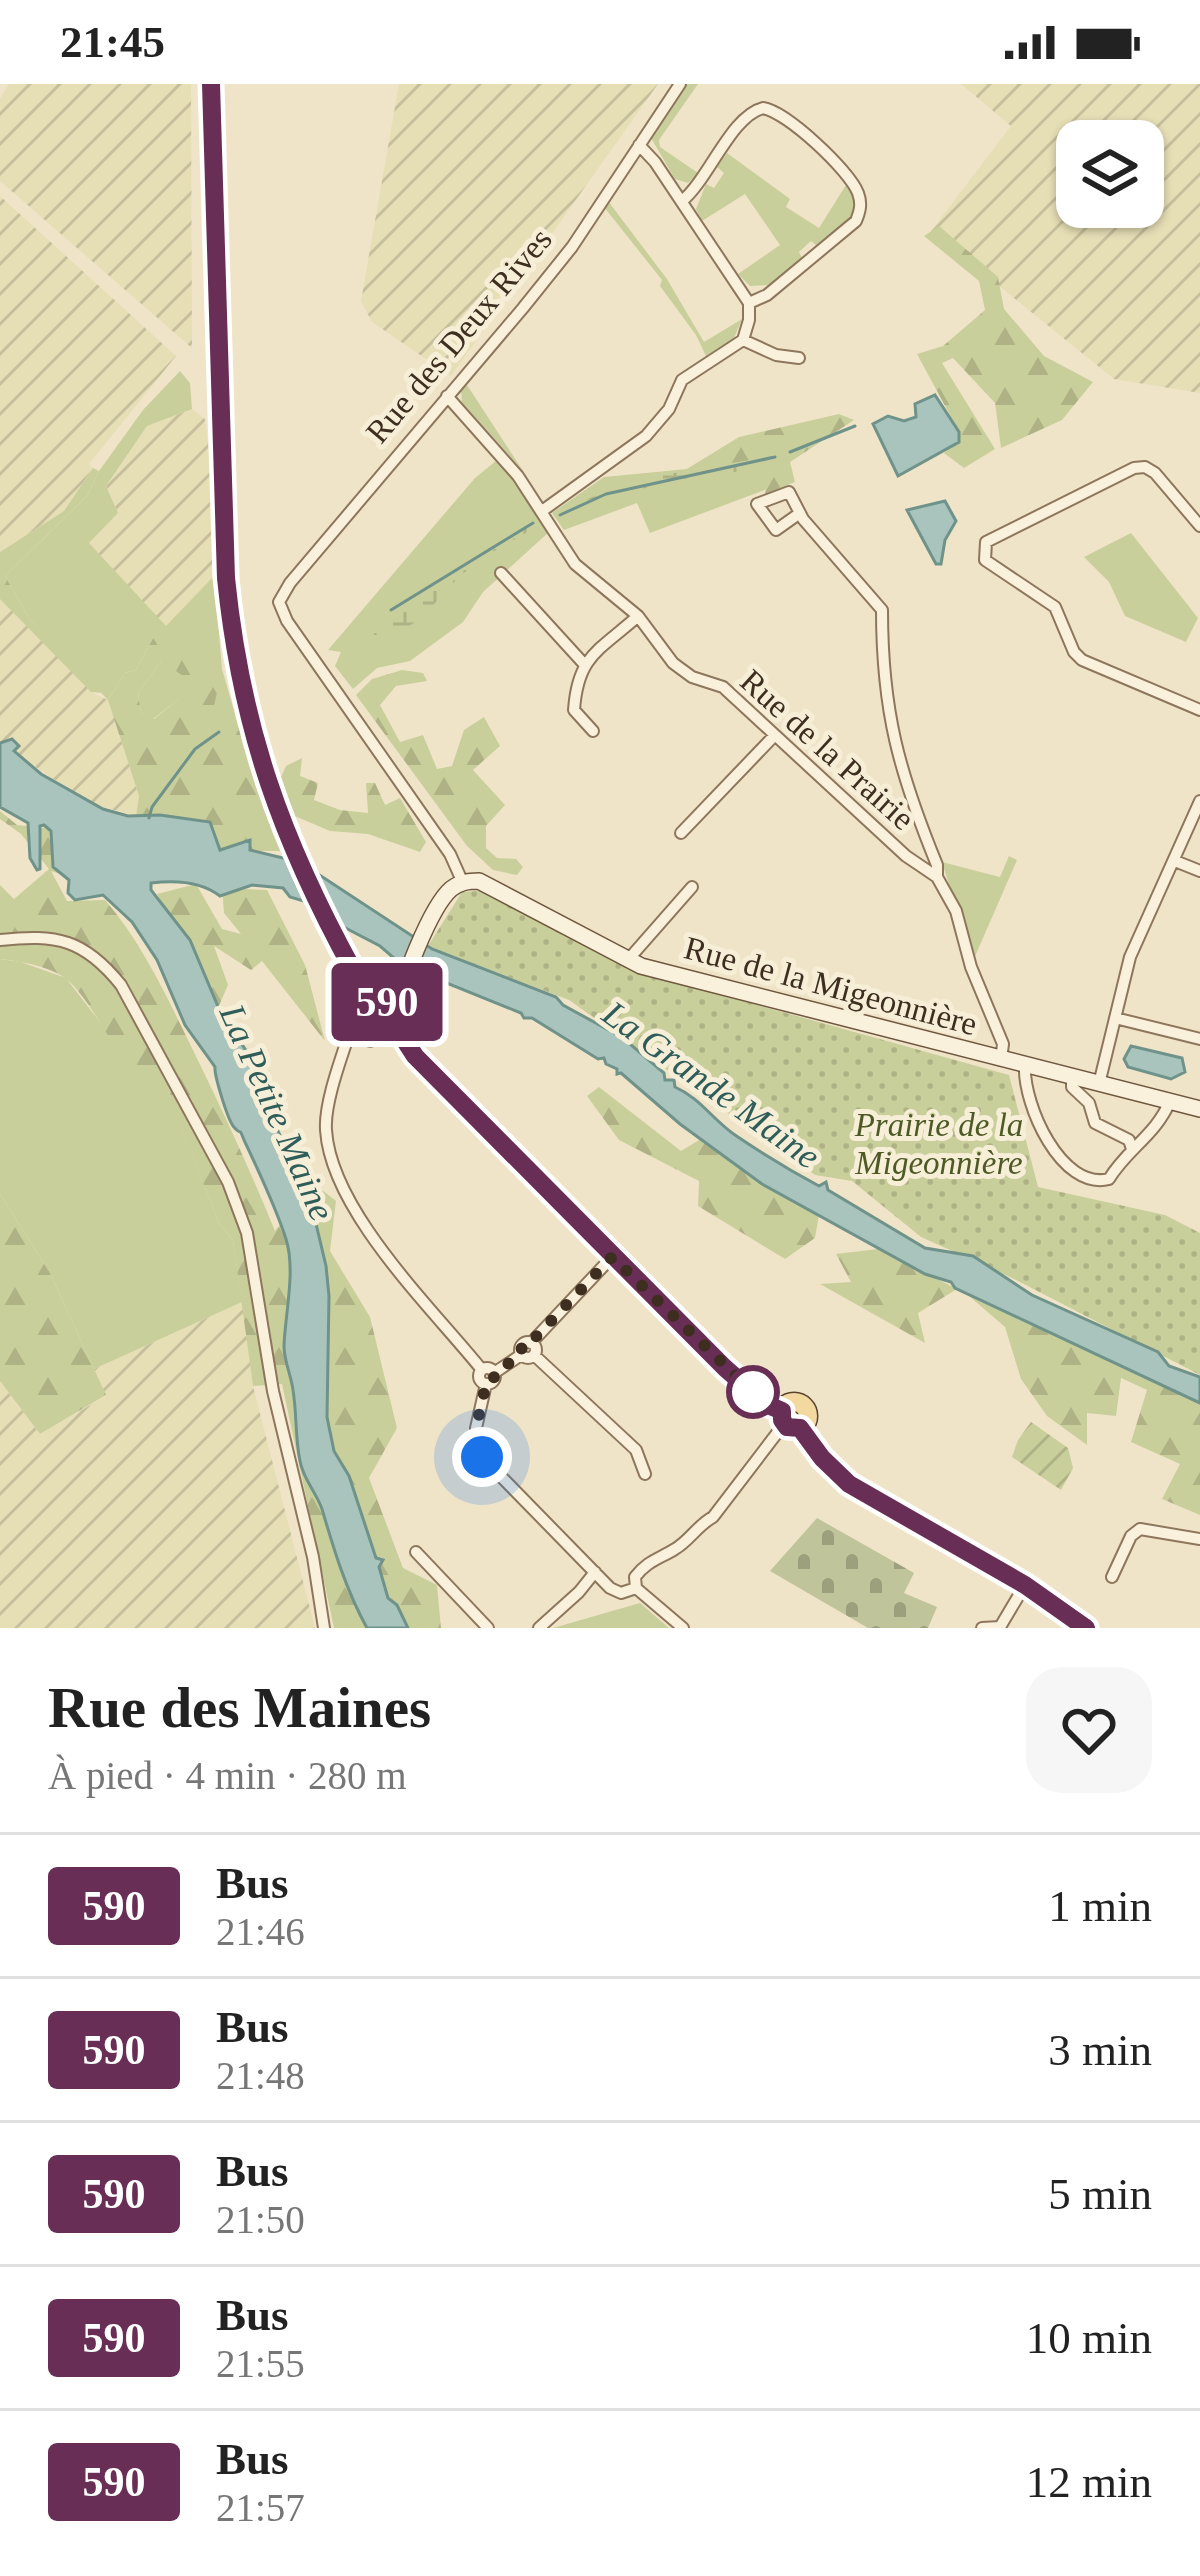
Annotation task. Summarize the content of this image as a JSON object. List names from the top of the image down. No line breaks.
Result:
{"streets":{"street":["Rue des Deux Rives","Rue de la Prairie","Rue de la Migeonnière"]},"crossings":[["Rue des Deux Rives","Rue de la Prairie"],["Rue des Deux Rives","Rue de la Migeonnière"]],"water":["La Grande Maine","La Petite Maine"],"parks":["Prairie de la Migeonnière"],"lines":["bus line 590"],"page":{"status":"21:45","on_map":"590","heading":["Rue des Maines","À pied · 4 min · 280 m"],"list":[{"mark":"590","name":"Bus","note":"21:46","value":"1 min"},{"mark":"590","name":"Bus","note":"21:48","value":"3 min"},{"mark":"590","name":"Bus","note":"21:50","value":"5 min"},{"mark":"590","name":"Bus","note":"21:55","value":"10 min"},{"mark":"590","name":"Bus","note":"21:57","value":"12 min"}]}}
